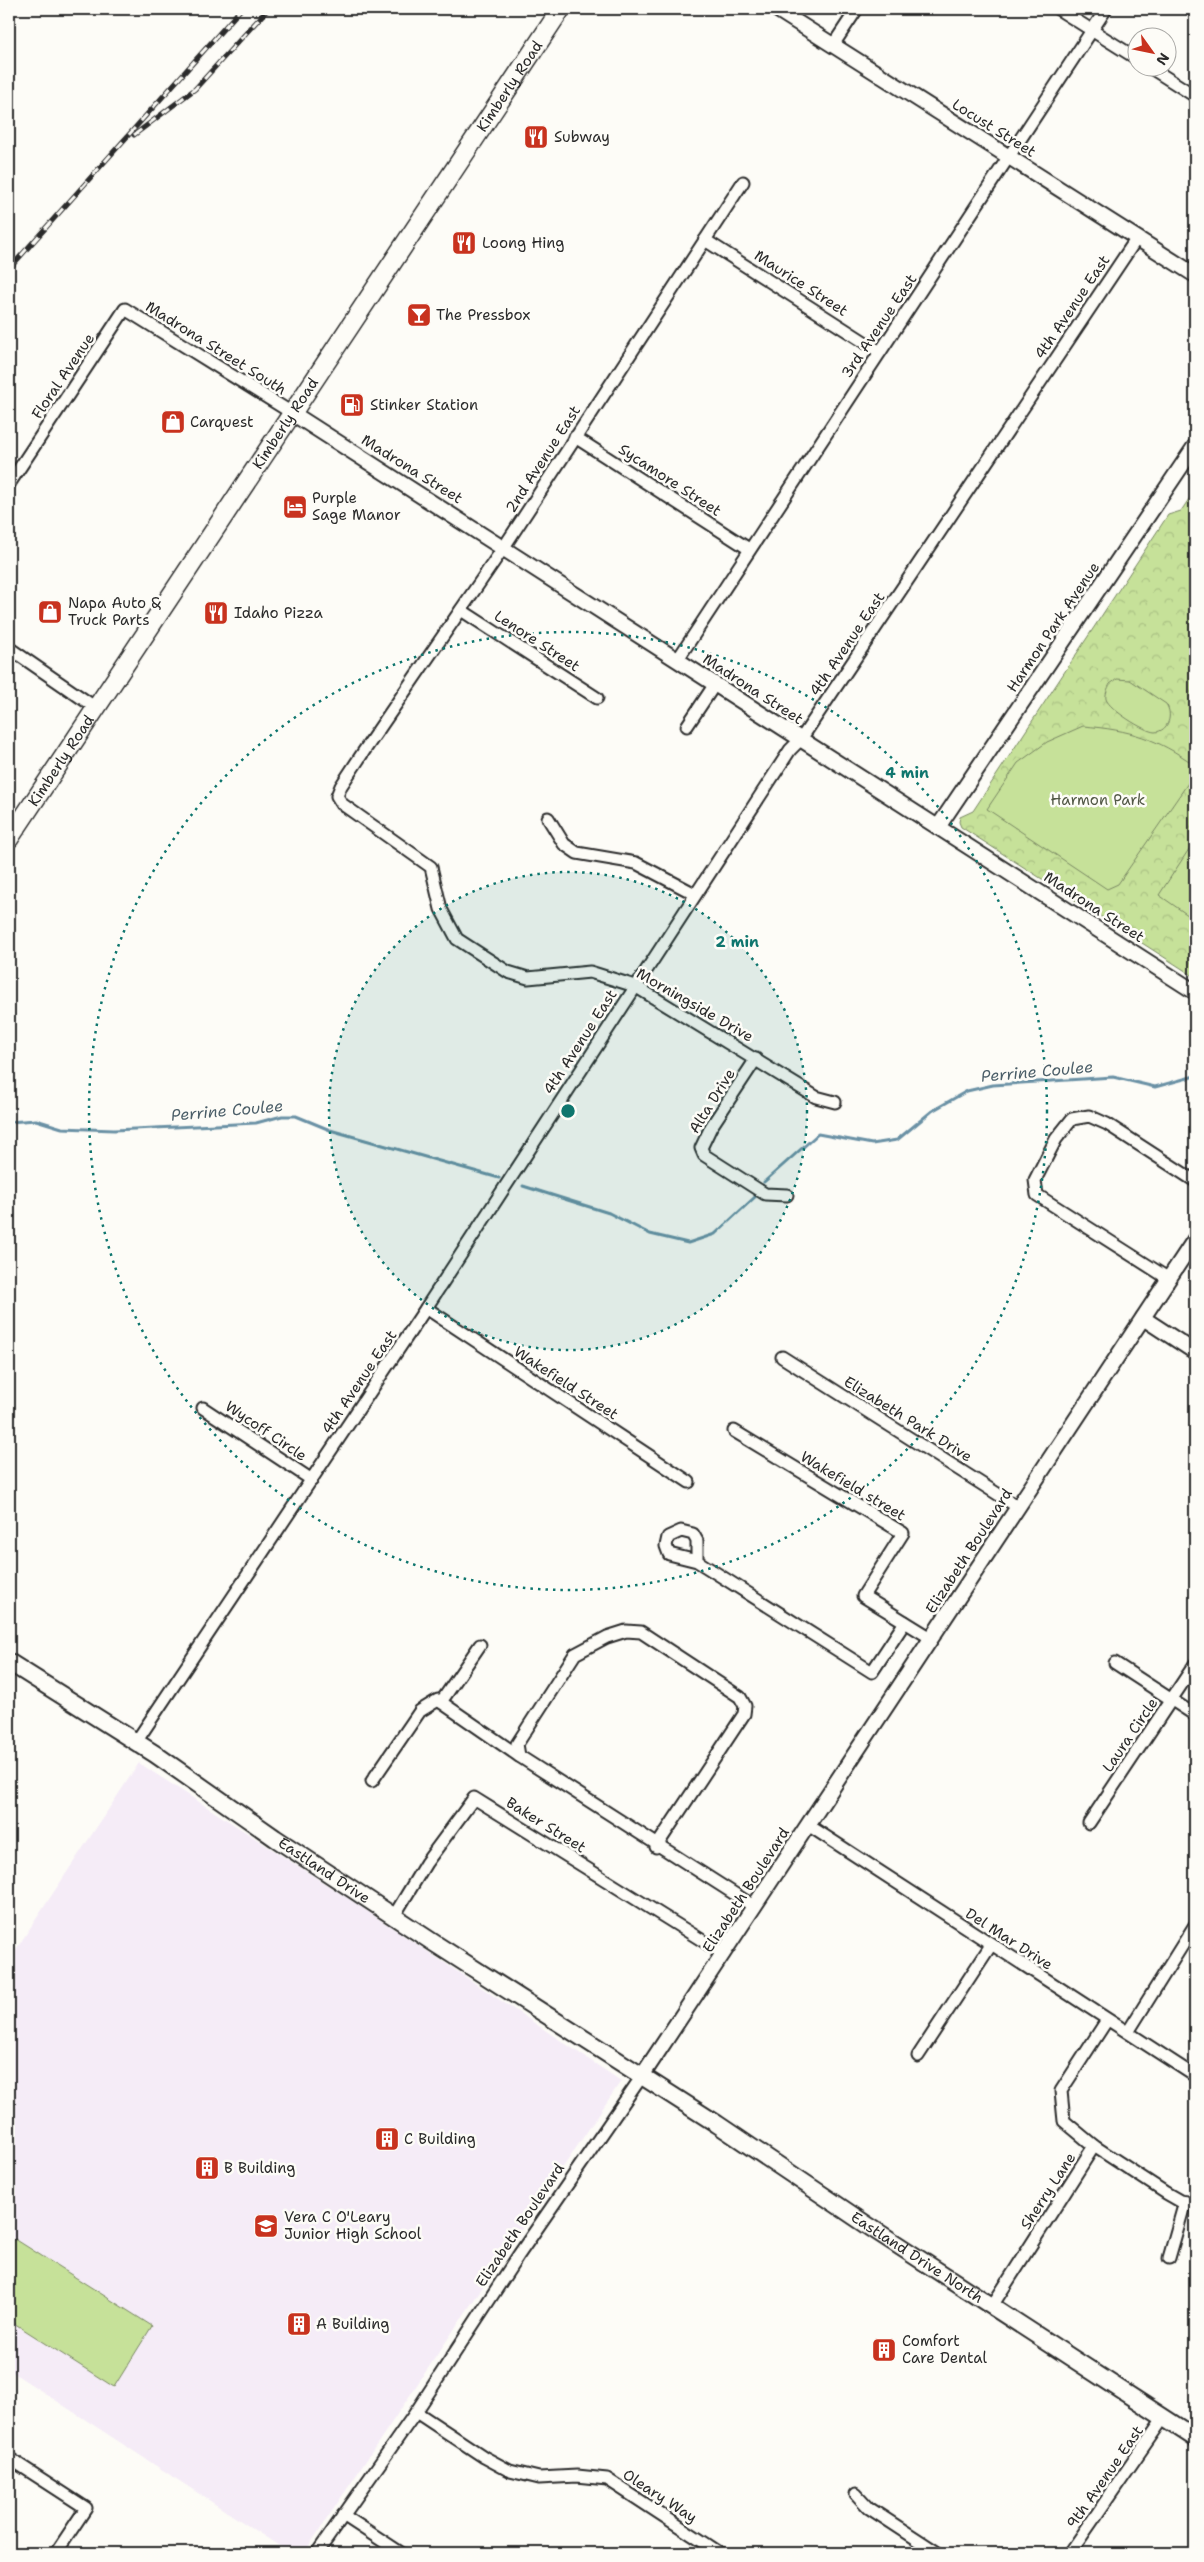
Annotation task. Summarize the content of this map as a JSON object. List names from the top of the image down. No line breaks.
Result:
{"streets":{"main road":["Kimberly Road","Eastland Drive","Eastland Drive North"],"street":["Locust Street","Maurice Street","4th Avenue East","3rd Avenue East","Madrona Street South","Floral Avenue","2nd Avenue East","Madrona Street","Sycamore Street","Harmon Park Avenue","Lenore Street","Morningside Drive","Alta Drive","Wakefield Street","Elizabeth Park Drive","Wycoff Circle","Wakefield street","Elizabeth Boulevard","Laura Circle","Baker Street","Del Mar Drive","Sherry Lane","9th Avenue East","Oleary Way"]},"crossings":[["Kimberly Road","Madrona Street South"],["Kimberly Road","Madrona Street"],["Locust Street","4th Avenue East"],["Locust Street","3rd Avenue East"],["Maurice Street","3rd Avenue East"],["Maurice Street","2nd Avenue East"],["4th Avenue East","Madrona Street"],["4th Avenue East","Morningside Drive"],["4th Avenue East","Wakefield Street"],["4th Avenue East","Wycoff Circle"],["4th Avenue East","Eastland Drive"],["3rd Avenue East","Madrona Street"],["3rd Avenue East","Sycamore Street"],["Madrona Street South","Floral Avenue"],["Madrona Street South","Madrona Street"],["2nd Avenue East","Madrona Street"],["2nd Avenue East","Sycamore Street"],["2nd Avenue East","Lenore Street"],["2nd Avenue East","Morningside Drive"],["Madrona Street","Harmon Park Avenue"],["Morningside Drive","Alta Drive"],["Elizabeth Park Drive","Elizabeth Boulevard"],["Wakefield street","Elizabeth Boulevard"],["Elizabeth Boulevard","Baker Street"],["Elizabeth Boulevard","Eastland Drive"],["Elizabeth Boulevard","Del Mar Drive"],["Elizabeth Boulevard","Eastland Drive North"],["Elizabeth Boulevard","Oleary Way"],["Baker Street","Eastland Drive"],["Eastland Drive","Eastland Drive North"],["Del Mar Drive","Sherry Lane"],["Sherry Lane","Eastland Drive North"],["Eastland Drive North","9th Avenue East"]],"water":["Perrine Coulee"],"parks":["Harmon Park"],"places":{"restaurant":["Subway","Loong Hing","Idaho Pizza"],"bar":["The Pressbox"],"fuel station":["Stinker Station"],"shop":["Carquest","Napa Auto & Truck Parts"],"hotel":["Purple Sage Manor"],"building":["C Building","B Building","A Building","Comfort Care Dental"],"school or university":["Vera C O'Leary Junior High School"]},"north":"bottom right","rings":["4 min","2 min"]}
